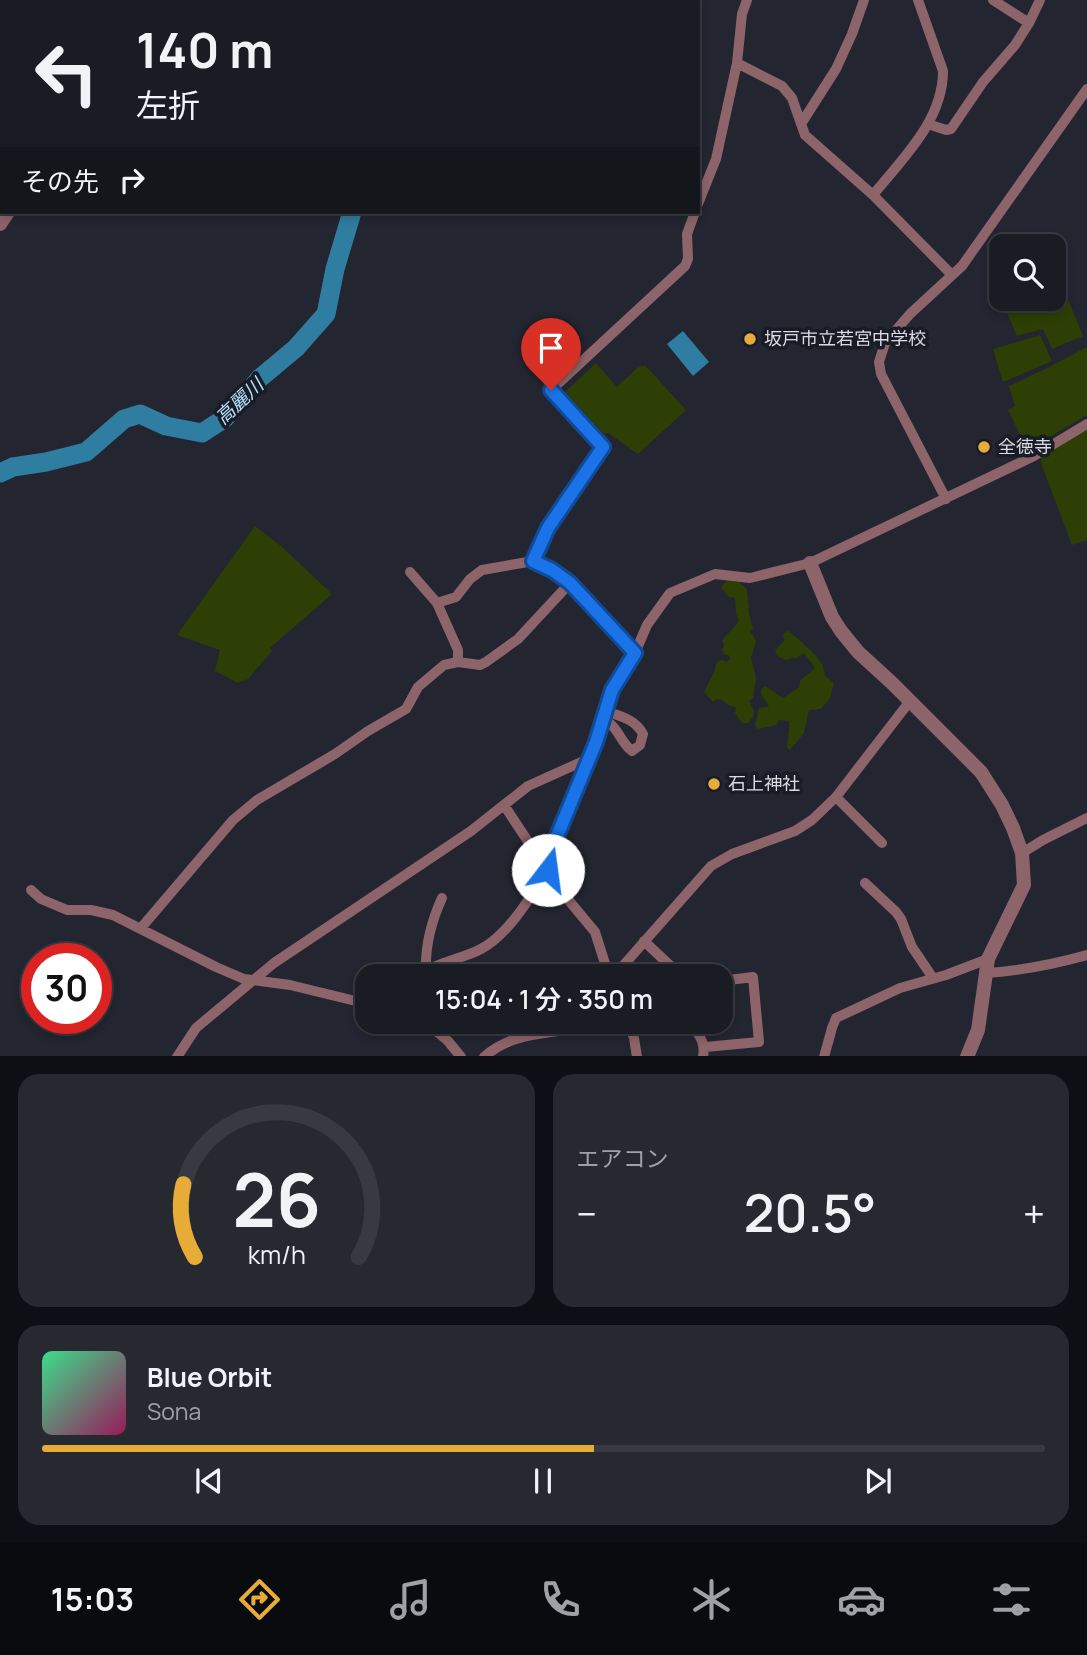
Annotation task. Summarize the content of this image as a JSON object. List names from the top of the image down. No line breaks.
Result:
{"water":["高麗川"],"places":["坂戸市立若宮中学校","全徳寺","石上神社"],"page":{"turn":["140 m","左折"],"then":"その先","limit":"30","trip":"15:04 · 1 分 · 350 m","tile":"エアコン","heat":["−","20.5°","+"],"song":["Blue Orbit","Sona"],"tabs":"15:03","gauge":["26","km/h"]}}
